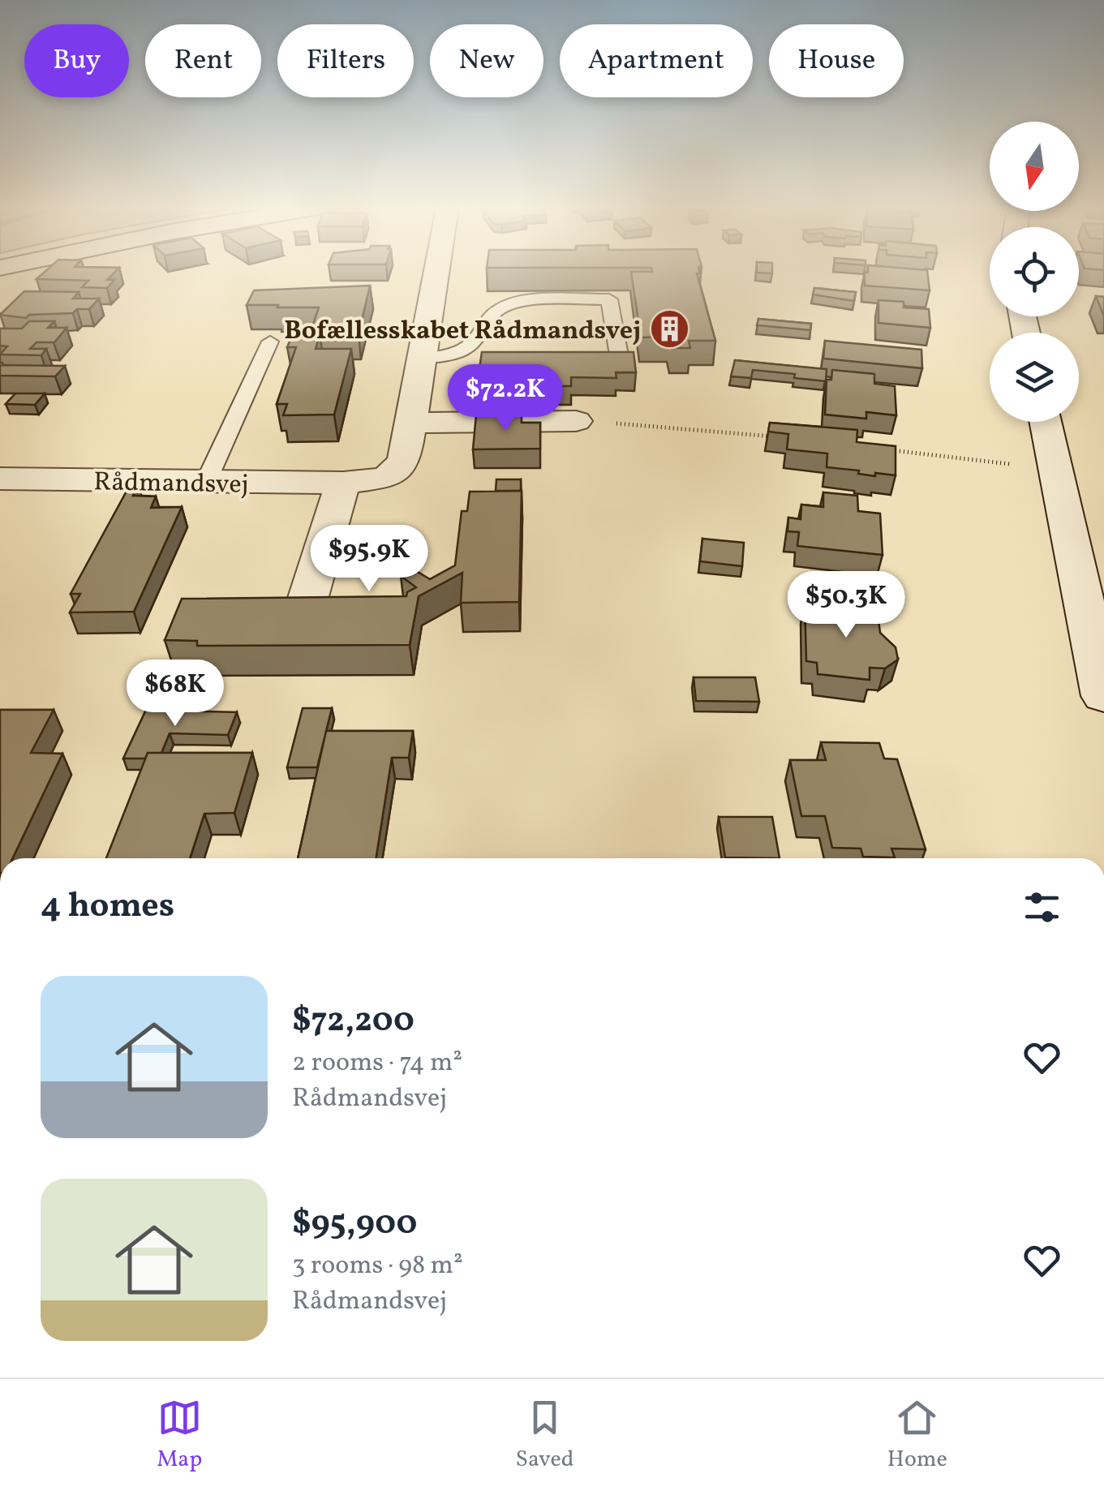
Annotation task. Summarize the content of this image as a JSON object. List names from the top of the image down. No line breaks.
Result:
{"streets":{"street":["Rådmandsvej"]},"places":{"building":["Bofællesskabet Rådmandsvej"]},"north":"bottom","page":{"chip":["Buy","Rent","Filters","New","Apartment","House"],"price":["$72.2K","$95.9K","$50.3K","$68K"],"heading":"4 homes","list":[{"name":"$72,200","note":"2 rooms · 74 m² · Rådmandsvej"},{"name":"$95,900","note":"3 rooms · 98 m² · Rådmandsvej"}],"tabs":["Map","Saved","Home"]}}
